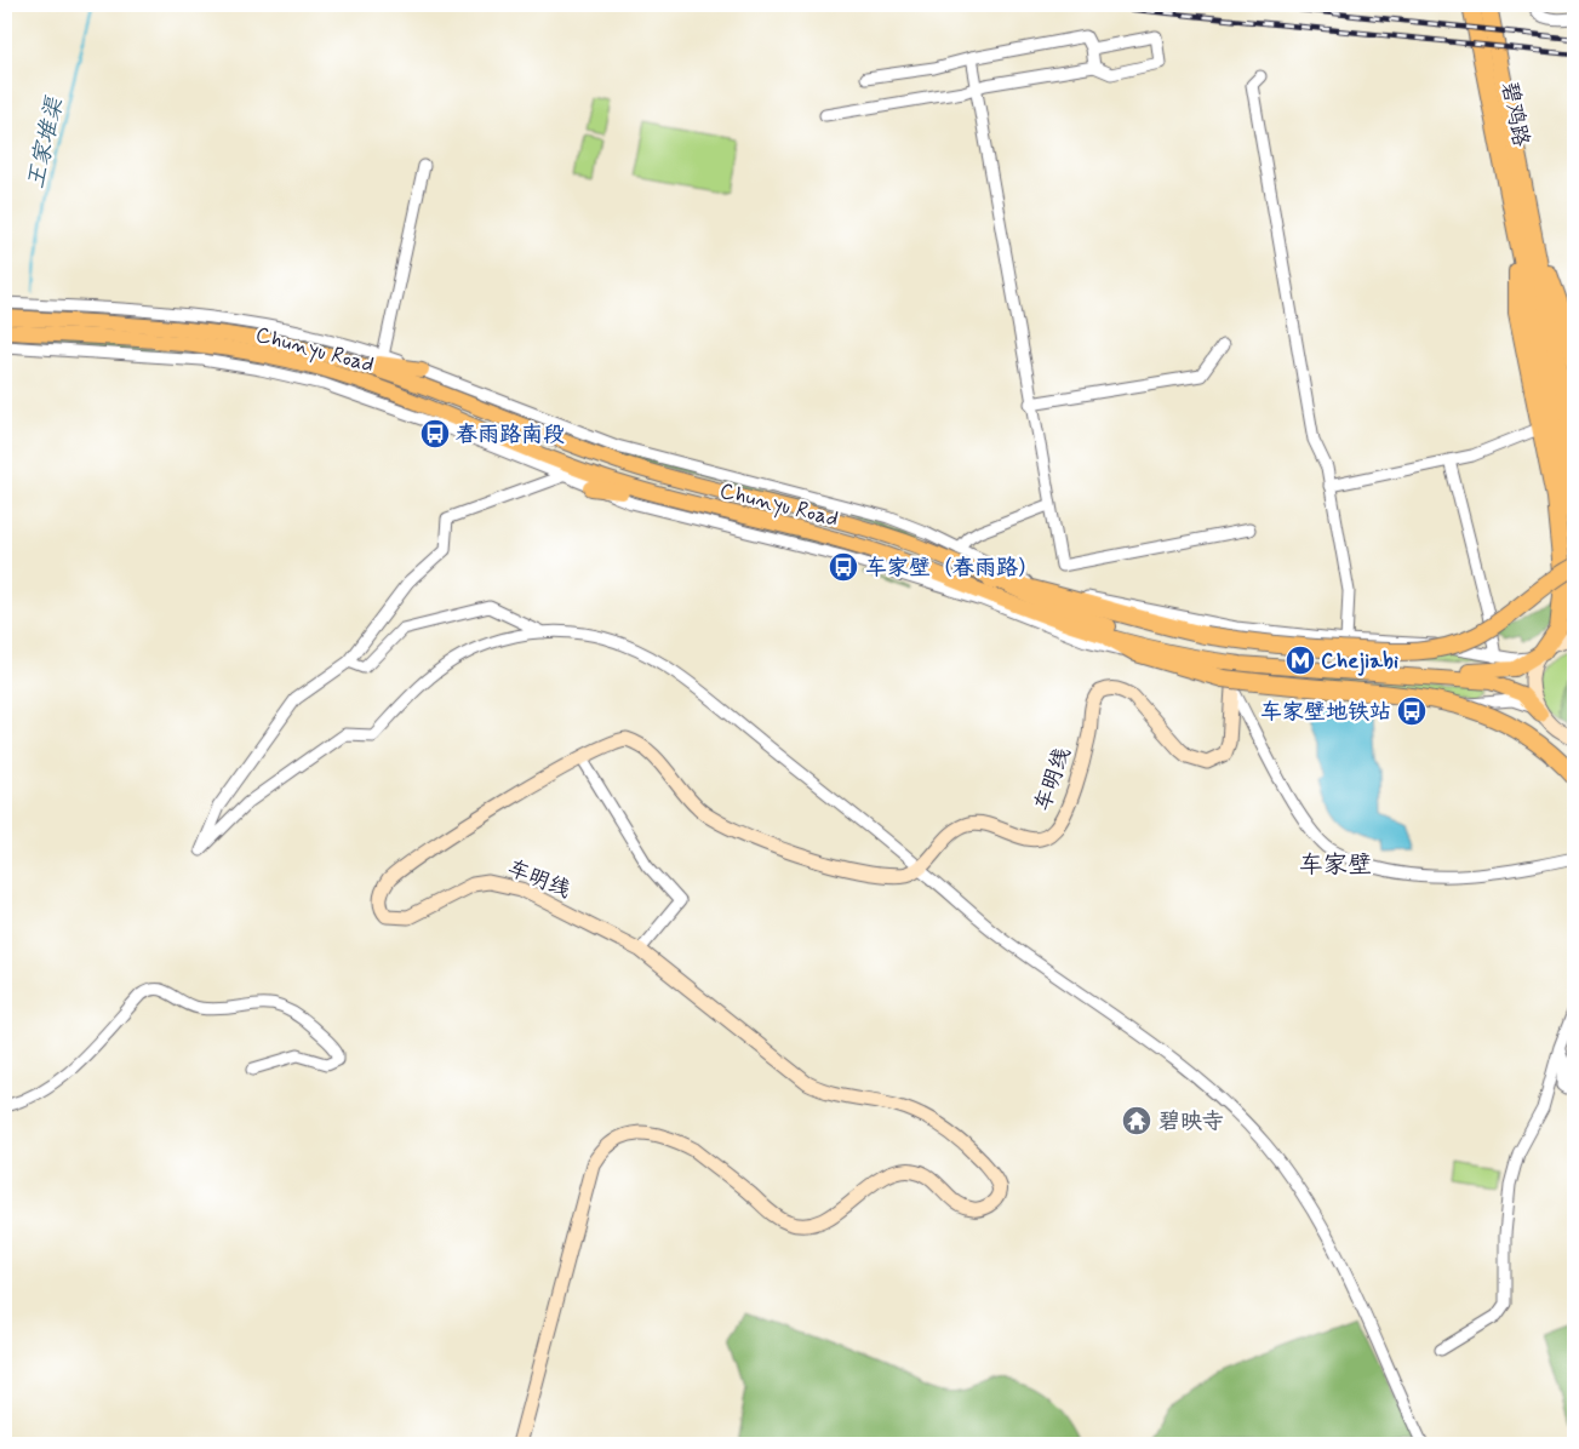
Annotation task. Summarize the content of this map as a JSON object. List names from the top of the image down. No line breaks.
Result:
{"streets":{"highway":["碧鸡路"],"main road":["Chunyu Road","车明线"]},"districts":["车家壁"],"water":["王家堆渠"],"places":{"bus stop":["春雨路南段","车家壁（春雨路）","车家壁地铁站"],"metro station":["Chejiabi"],"temple":["碧映寺"]}}
